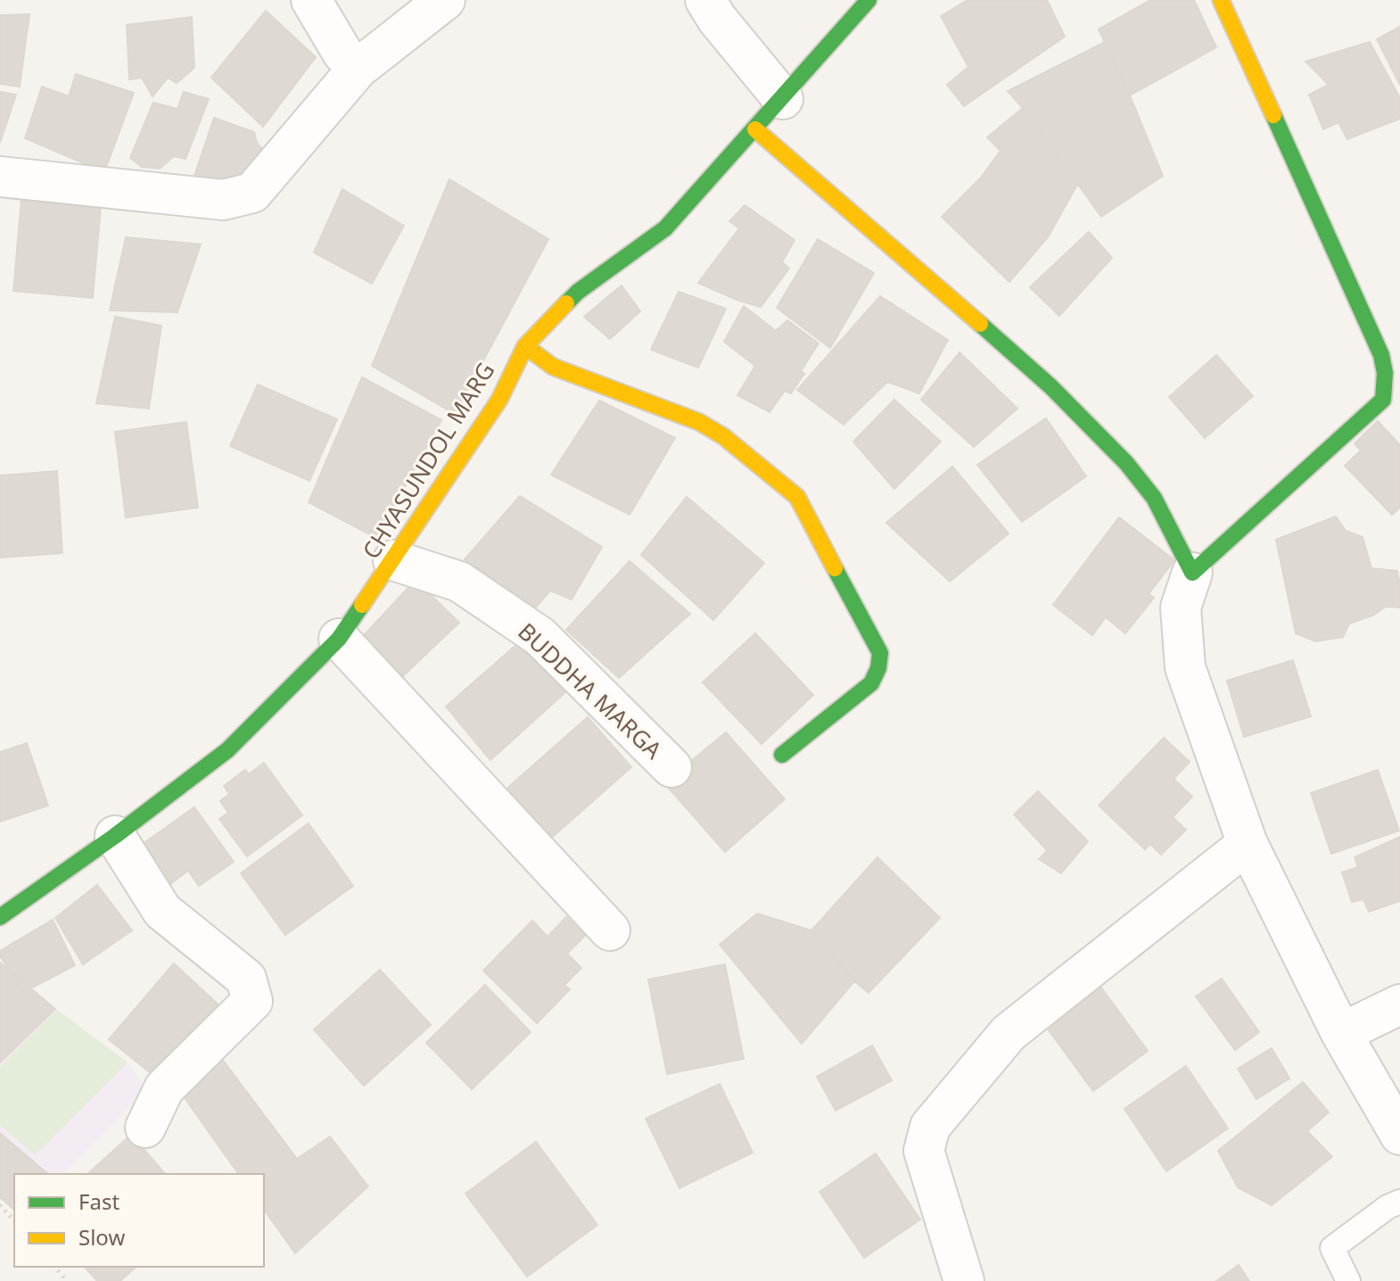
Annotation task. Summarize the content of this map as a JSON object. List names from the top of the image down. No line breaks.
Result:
{"streets":{"street":["CHYASUNDOL MARG","BUDDHA MARGA"]},"crossings":[["CHYASUNDOL MARG","BUDDHA MARGA"]],"legend":["Fast","Slow"]}
